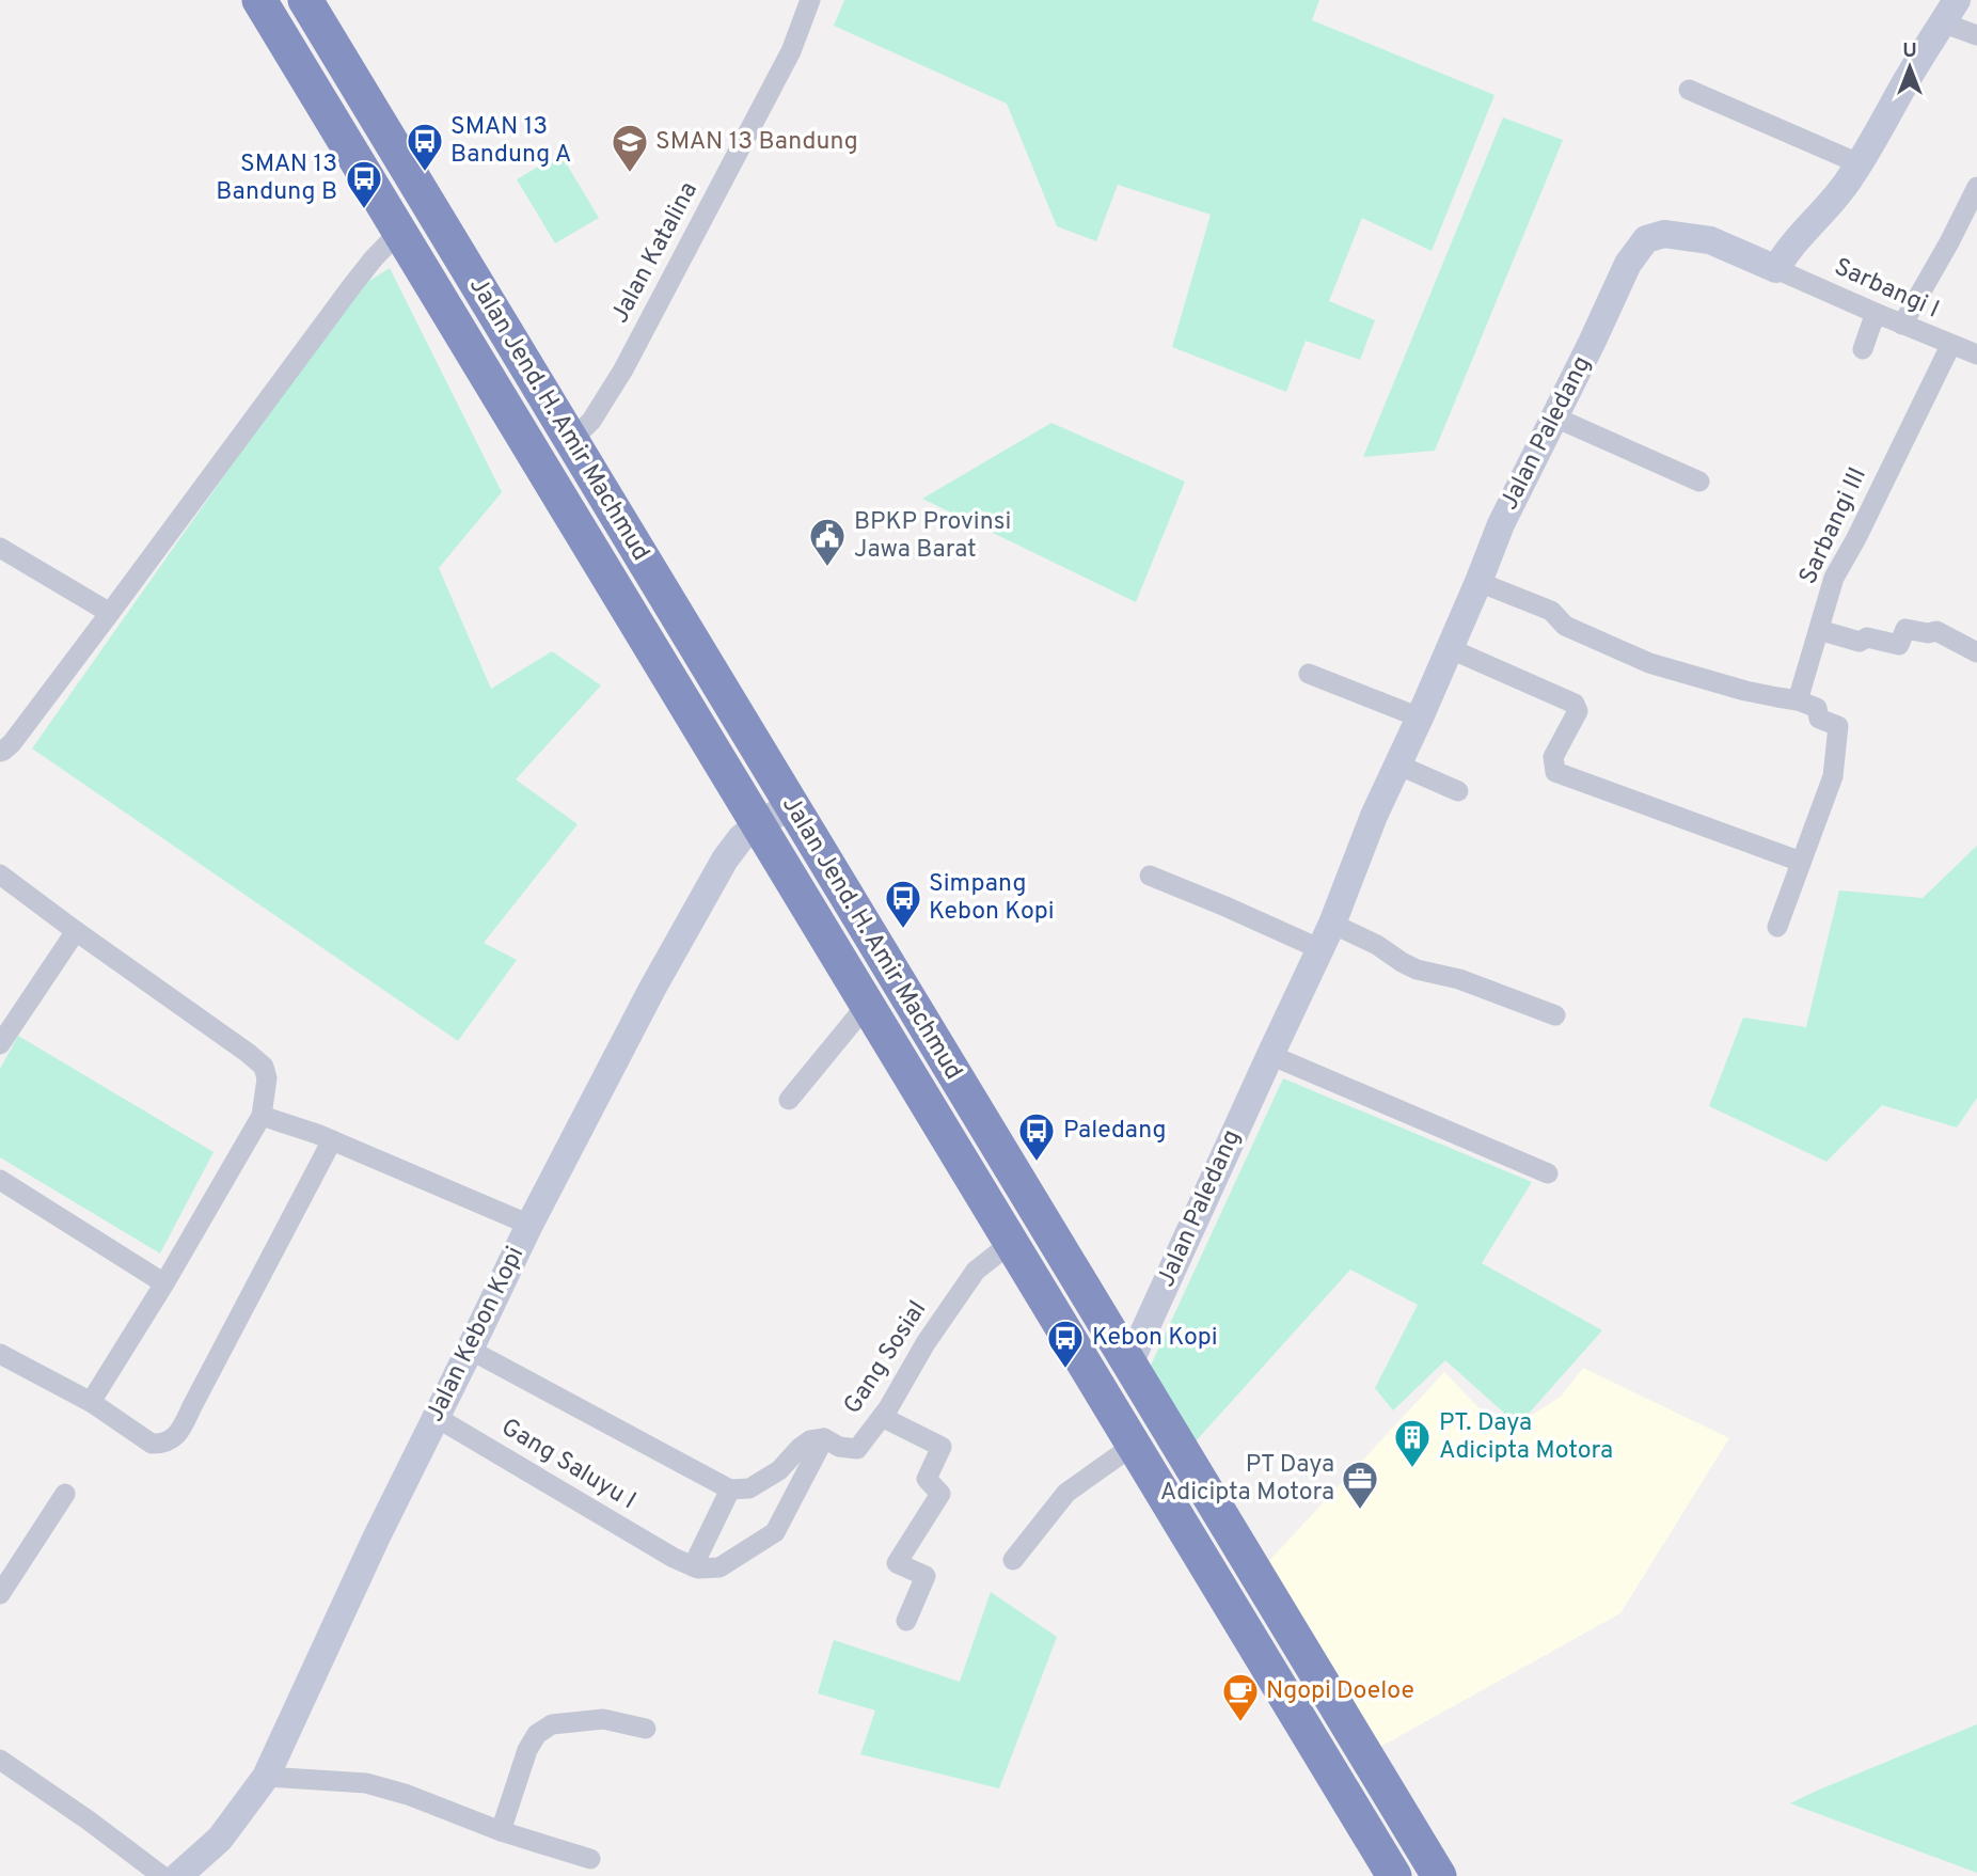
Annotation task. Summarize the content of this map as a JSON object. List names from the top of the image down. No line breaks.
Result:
{"streets":{"highway":["Jalan Jend. H. Amir Machmud"],"street":["Jalan Katalina","Sarbangi I","Jalan Paledang","Sarbangi III","Jalan Kebon Kopi","Gang Sosial","Gang Saluyu I"]},"crossings":[["Jalan Katalina","Jalan Jend. H. Amir Machmud"],["Sarbangi I","Jalan Paledang"],["Sarbangi I","Sarbangi III"],["Jalan Jend. H. Amir Machmud","Jalan Paledang"],["Jalan Jend. H. Amir Machmud","Jalan Kebon Kopi"],["Jalan Jend. H. Amir Machmud","Gang Sosial"],["Jalan Kebon Kopi","Gang Saluyu I"],["Gang Sosial","Gang Saluyu I"]],"places":{"bus stop":["SMAN 13 Bandung A","SMAN 13 Bandung B","Simpang Kebon Kopi","Paledang","Kebon Kopi"],"school or university":["SMAN 13 Bandung"],"public building":["BPKP Provinsi Jawa Barat"],"building":["PT. Daya Adicipta Motora"],"office":["PT Daya Adicipta Motora"],"cafe":["Ngopi Doeloe"]},"north":"top"}
